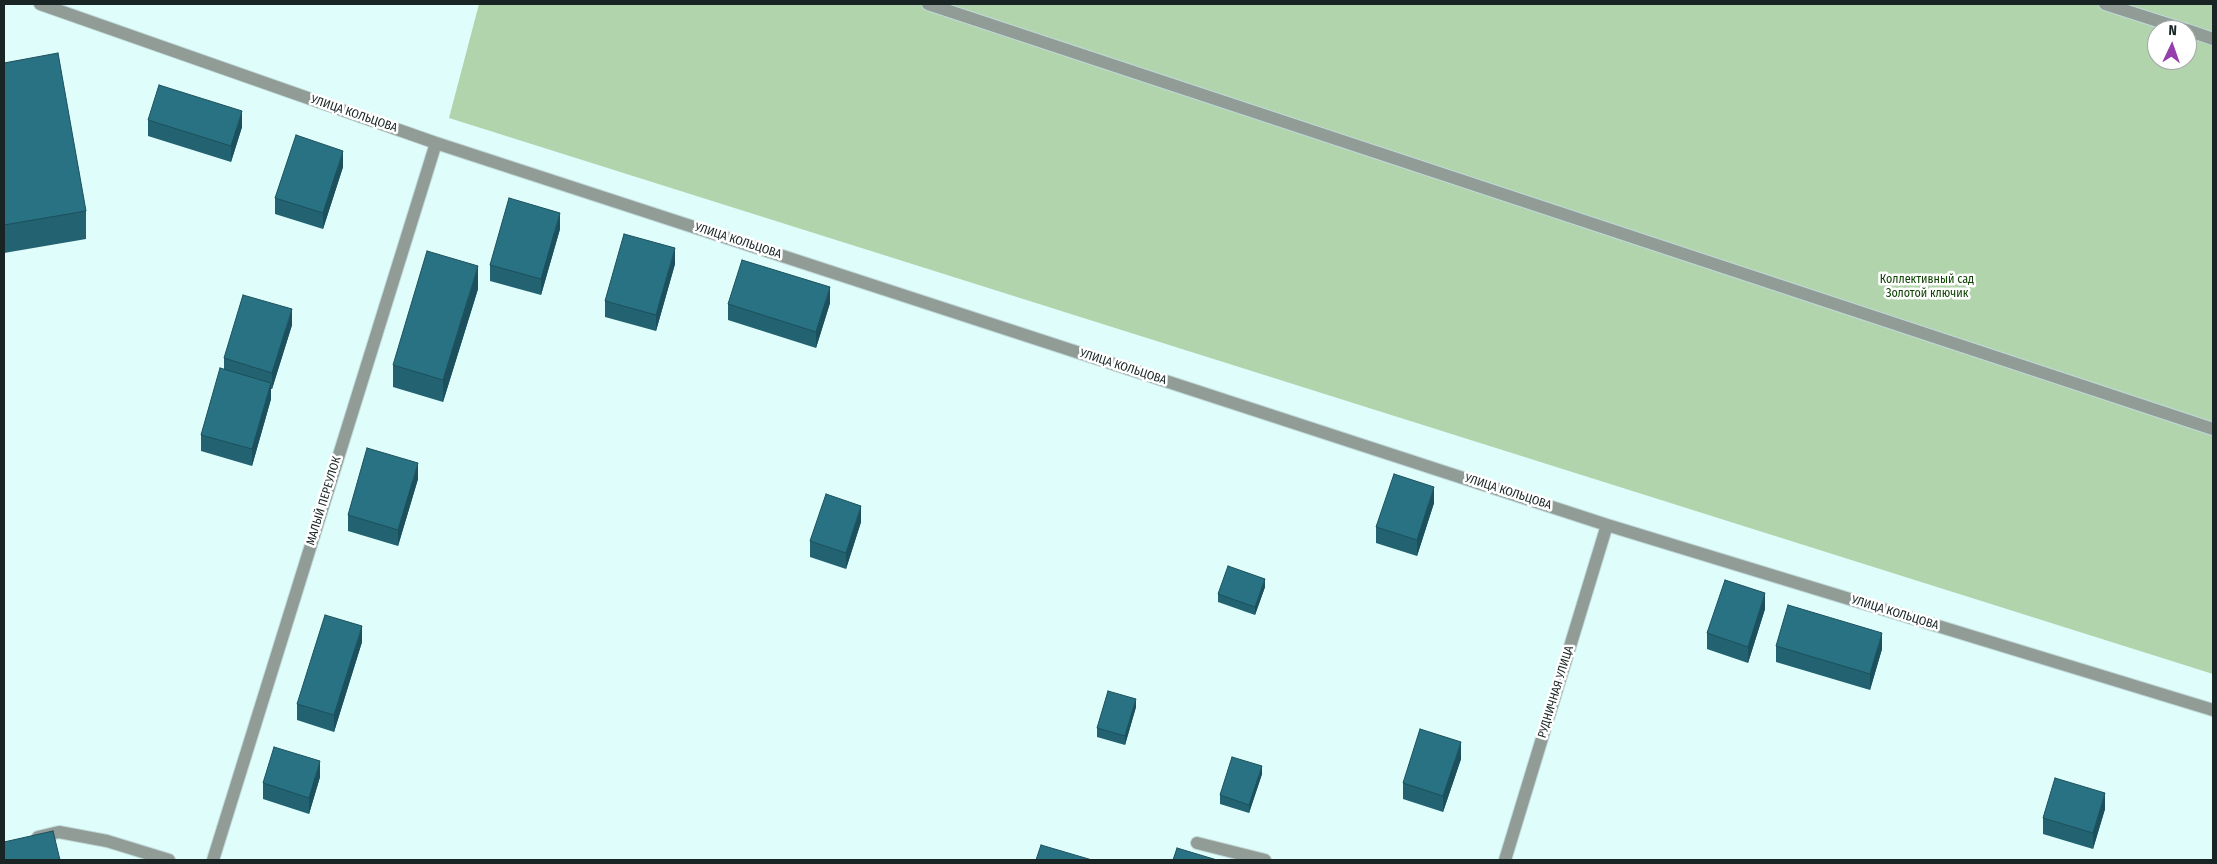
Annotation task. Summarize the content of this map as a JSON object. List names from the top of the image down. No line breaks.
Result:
{"streets":{"street":["УЛИЦА КОЛЬЦОВА","МАЛЫЙ ПЕРЕУЛОК","РУДНИЧНАЯ УЛИЦА"]},"crossings":[["УЛИЦА КОЛЬЦОВА","МАЛЫЙ ПЕРЕУЛОК"],["УЛИЦА КОЛЬЦОВА","РУДНИЧНАЯ УЛИЦА"]],"parks":["Коллективный сад Золотой ключик"],"north":"top"}
